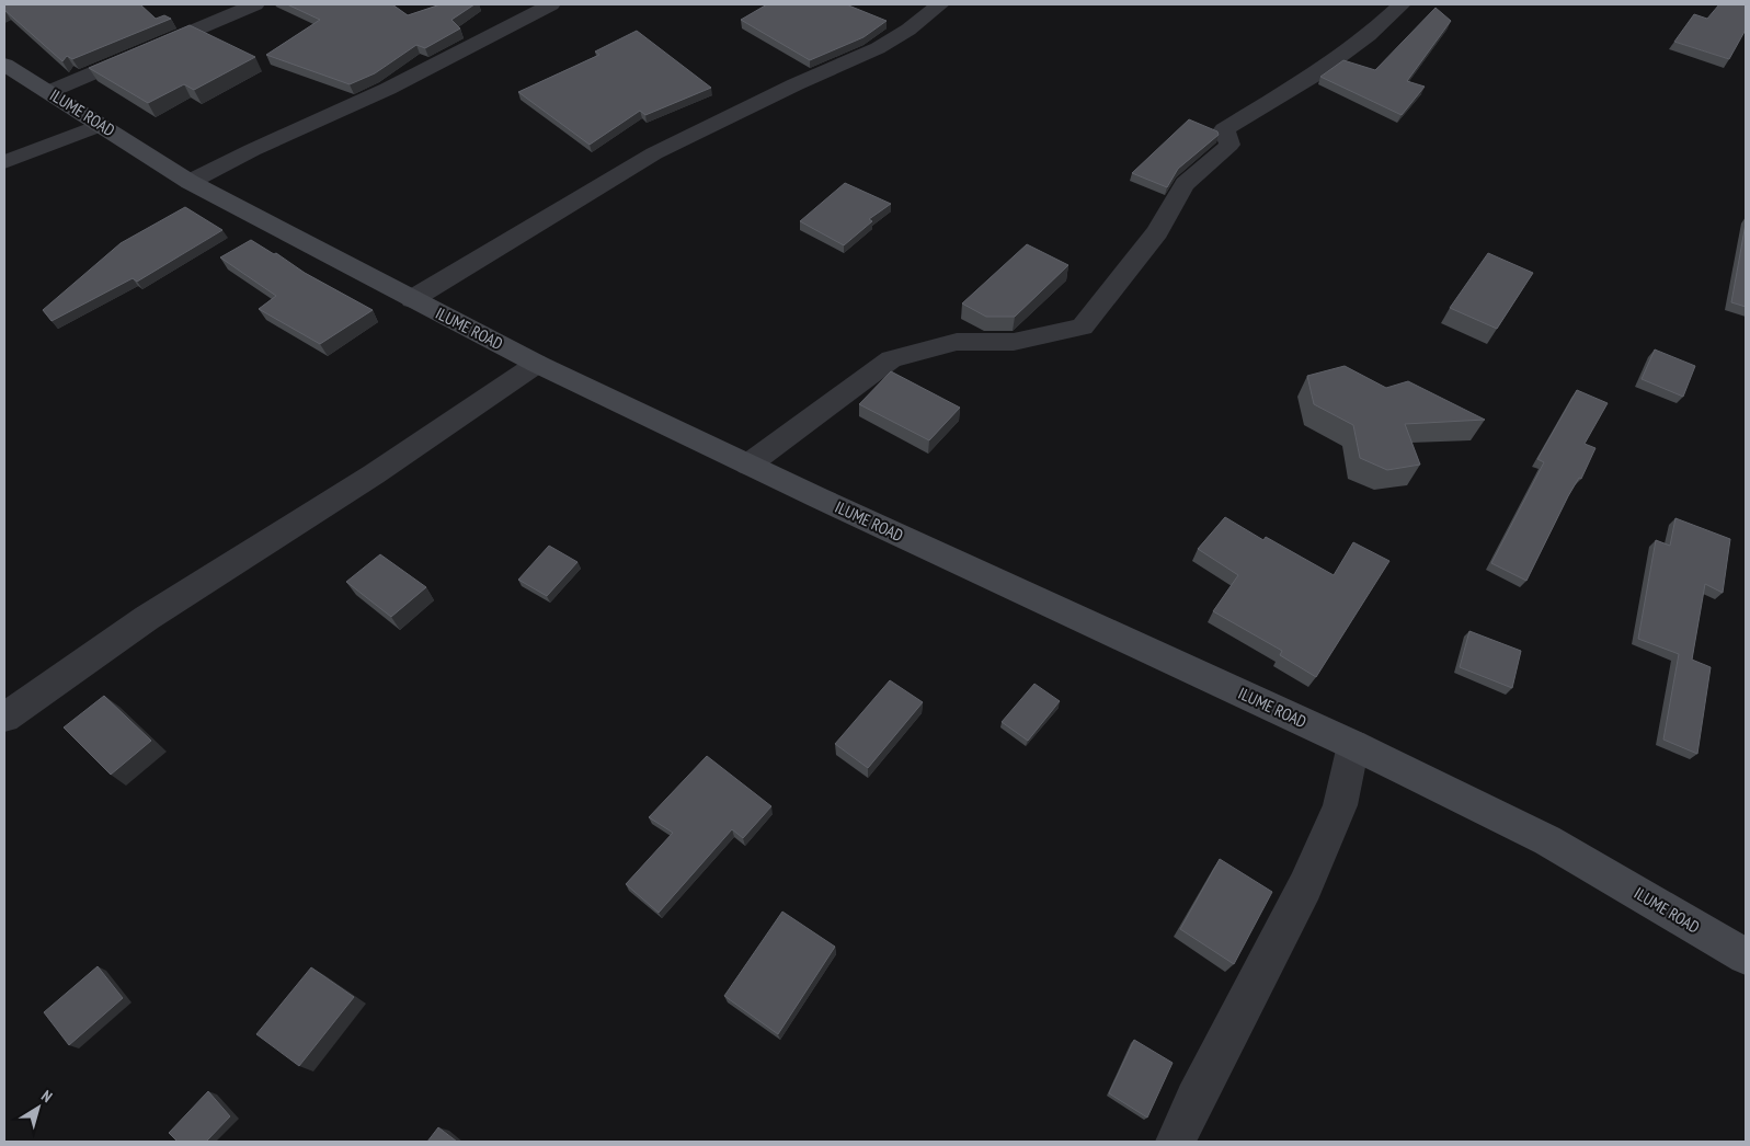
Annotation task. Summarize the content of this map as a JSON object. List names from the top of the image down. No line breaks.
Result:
{"streets":{"street":["ILUME ROAD"]},"north":"top right"}
